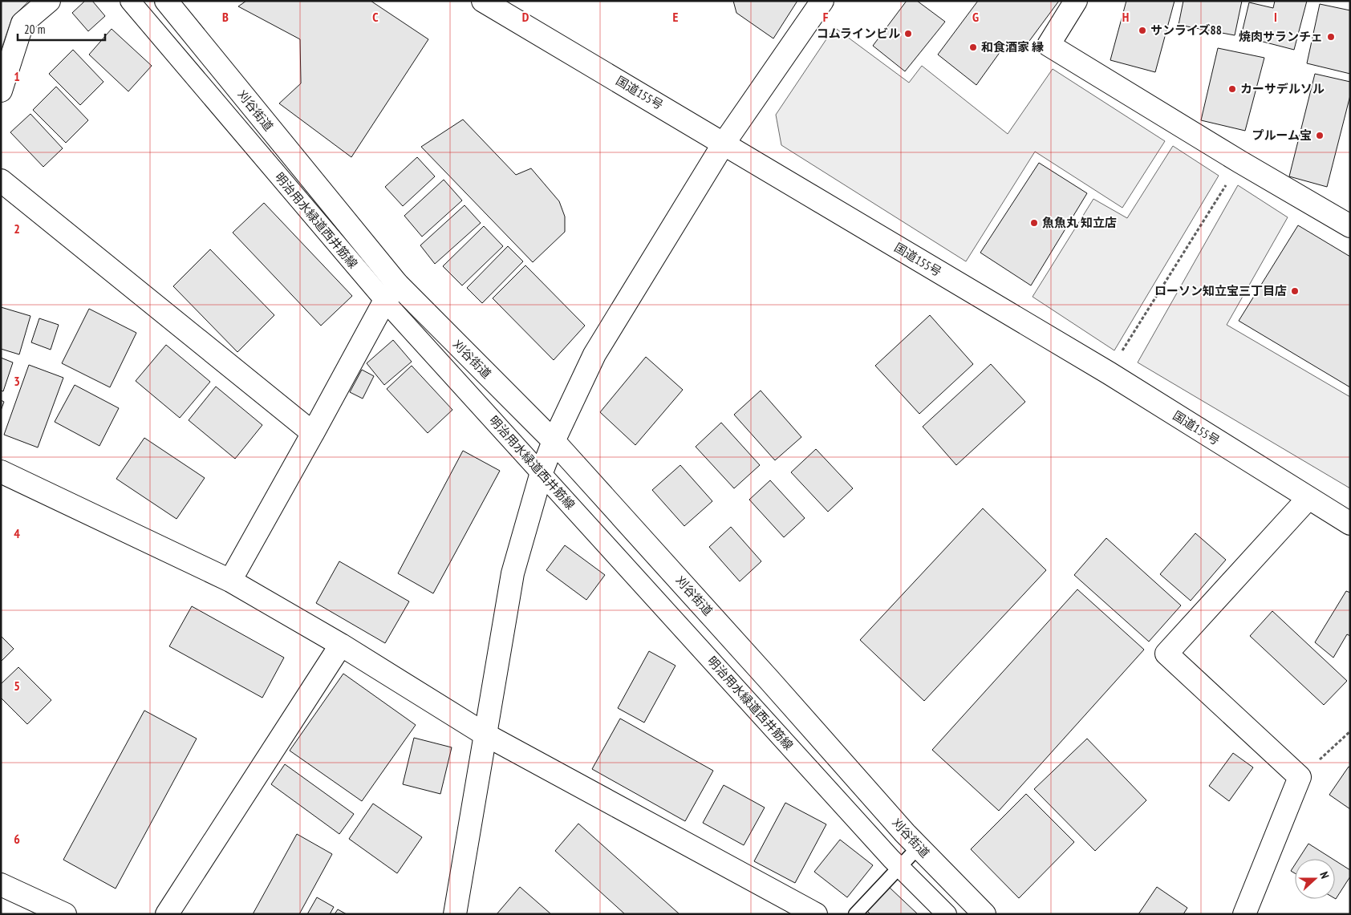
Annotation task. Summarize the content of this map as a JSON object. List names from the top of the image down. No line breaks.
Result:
{"streets":{"main road":["国道155号","刈谷街道"],"street":["明治用水緑道西井筋線"]},"crossings":[["刈谷街道","明治用水緑道西井筋線"]],"places":["サンライズ88","コムラインビル","焼肉サランチェ","和食酒家 縁","カーサデルソル","プルーム宝","魚魚丸 知立店","ローソン知立宝三丁目店"],"scale_bar":"20 m","north":"right","grid":{"columns":["B","C","D","E","F","G","H","I"],"rows":["1","2","3","4","5","6"]}}
